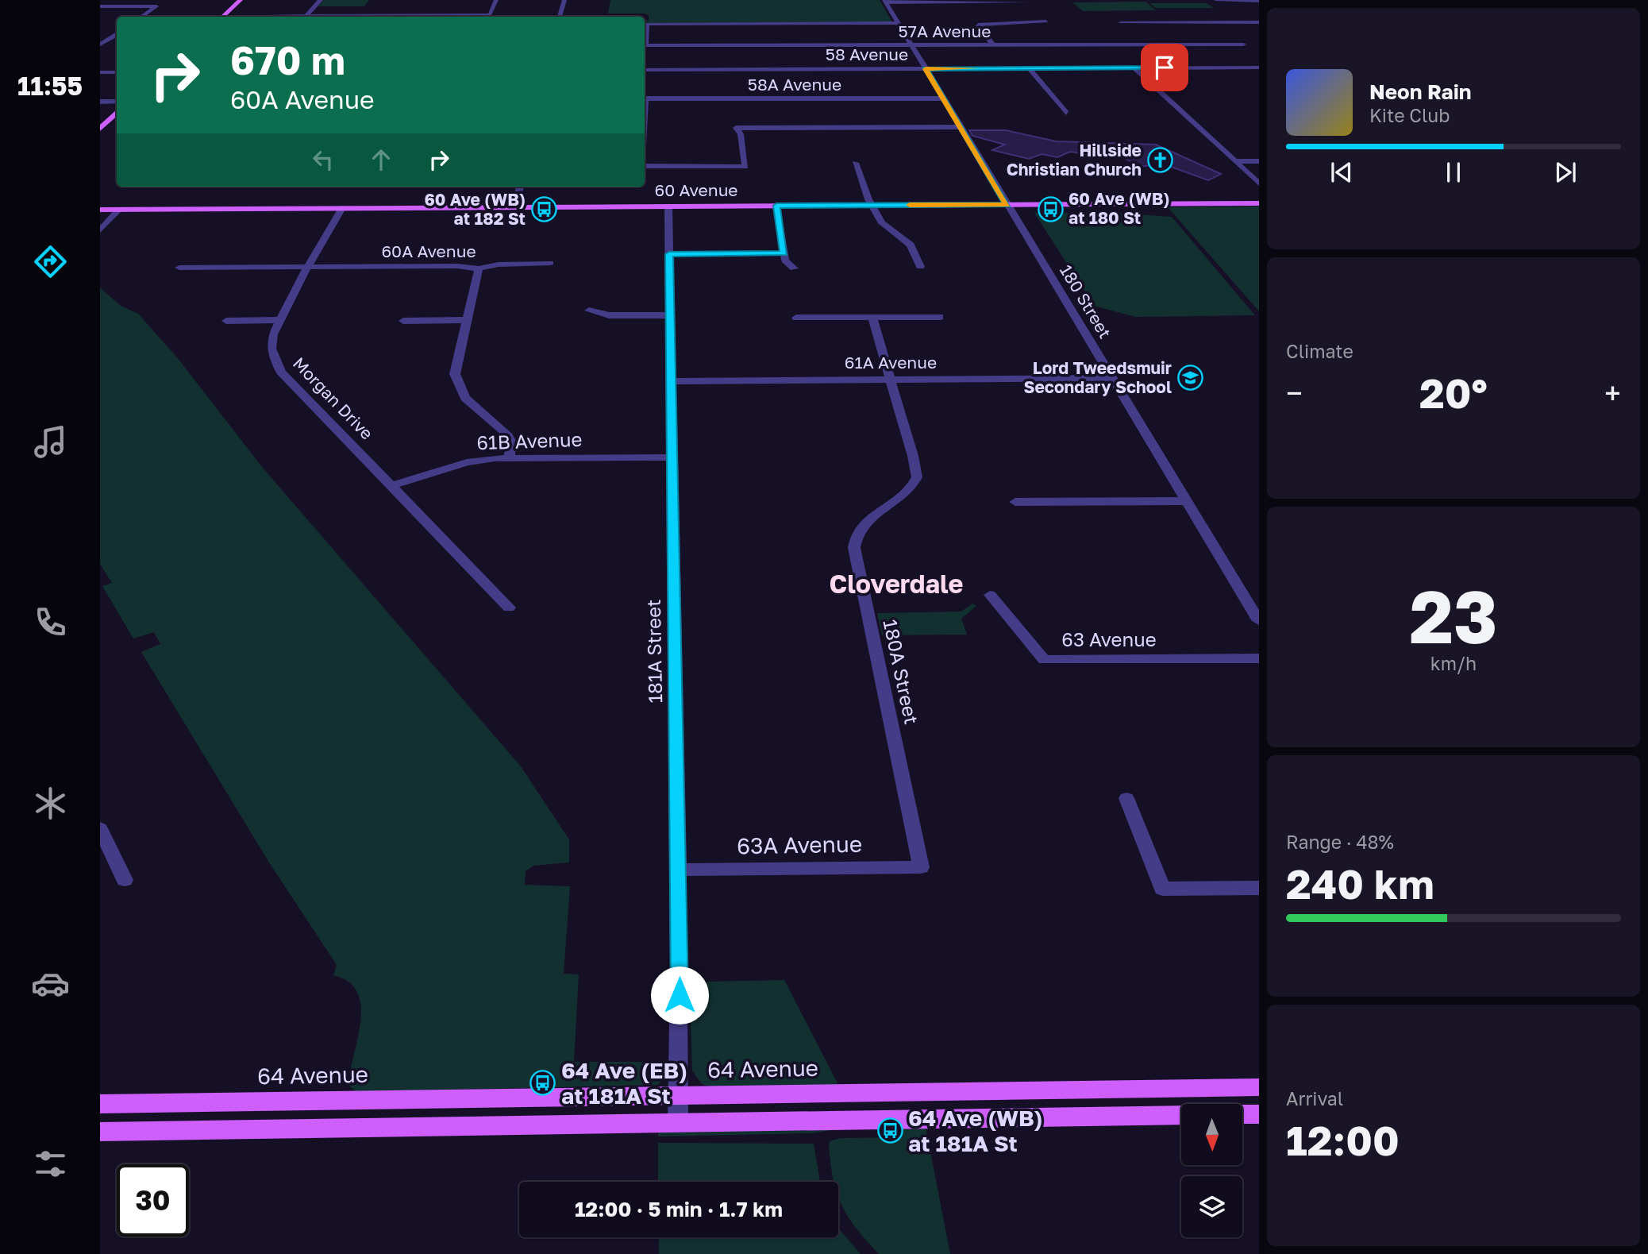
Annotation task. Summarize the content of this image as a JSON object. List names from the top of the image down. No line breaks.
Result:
{"streets":{"main road":["60 Avenue","64 Avenue"],"street":["57A Avenue","58 Avenue","58A Avenue","60A Avenue","180 Street","61A Avenue","Morgan Drive","61B Avenue","63 Avenue","181A Street","180A Street","63A Avenue"]},"crossings":[["57A Avenue","180 Street"],["58 Avenue","180 Street"],["58A Avenue","180 Street"],["60 Avenue","180 Street"],["60 Avenue","Morgan Drive"],["60 Avenue","181A Street"],["60A Avenue","Morgan Drive"],["180 Street","61A Avenue"],["61A Avenue","181A Street"],["61A Avenue","180A Street"],["Morgan Drive","61B Avenue"],["61B Avenue","181A Street"],["181A Street","63A Avenue"],["181A Street","64 Avenue"],["180A Street","63A Avenue"]],"districts":["Cloverdale"],"places":{"church":["Hillside Christian Church"],"bus stop":["60 Ave (WB) at 180 St","60 Ave (WB) at 182 St","64 Ave (EB) at 181A St","64 Ave (WB) at 181A St"],"school or university":["Lord Tweedsmuir Secondary School"]},"north":"bottom","page":{"tabs":"11:55","turn":["670 m","60A Avenue"],"song":["Neon Rain","Kite Club"],"tile":["Climate",["23","km/h"],["Range · 48%","240 km"],["Arrival","12:00"]],"heat":["−","20°","+"],"limit":"30","trip":"12:00 · 5 min · 1.7 km"}}
